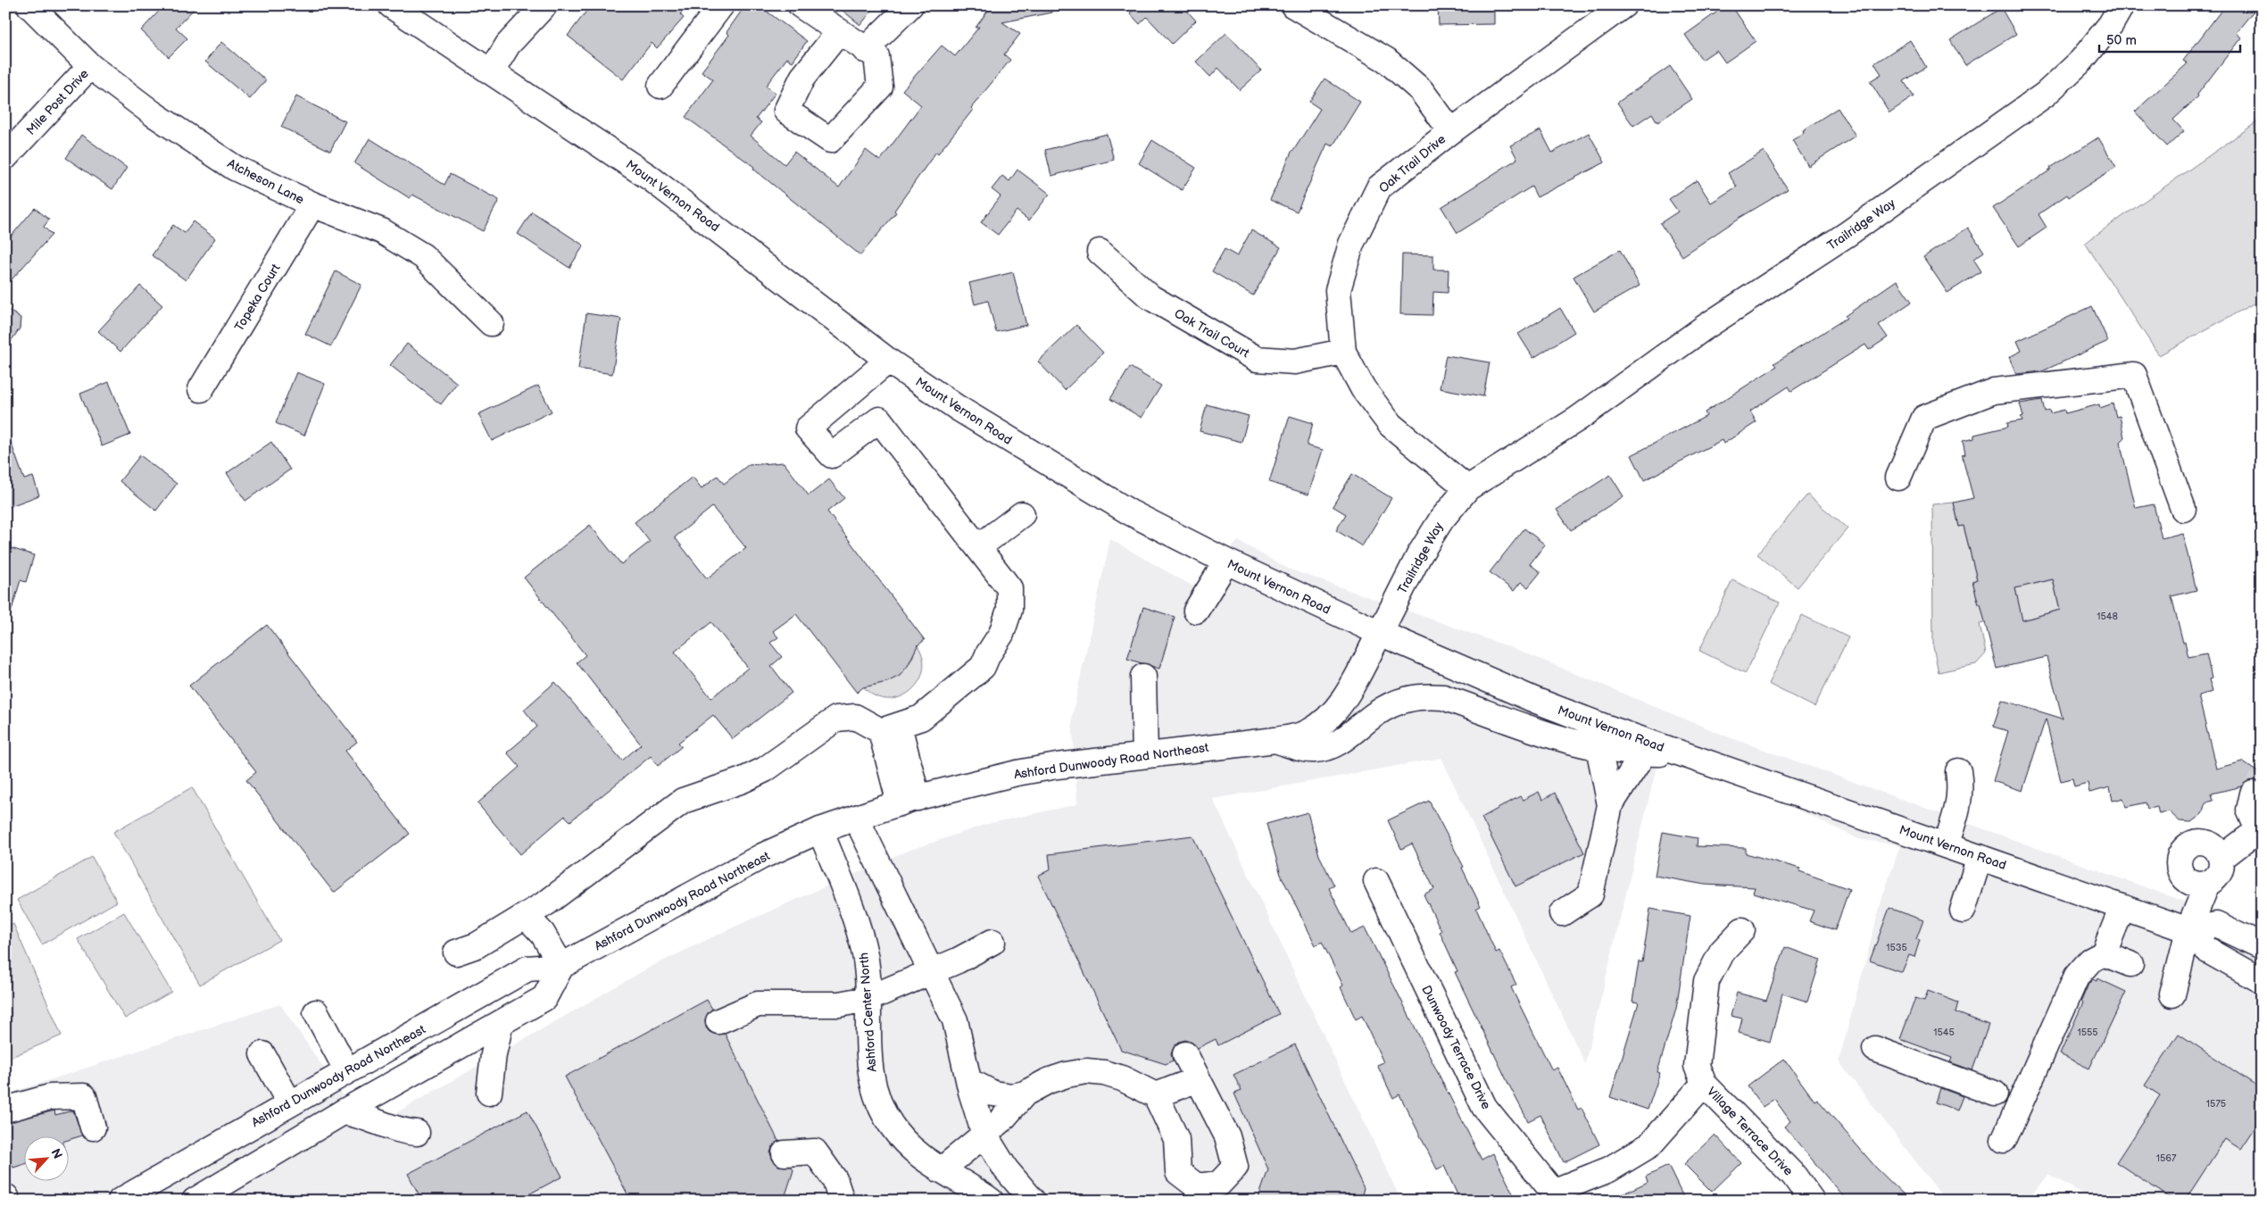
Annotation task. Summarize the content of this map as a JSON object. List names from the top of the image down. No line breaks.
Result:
{"streets":{"street":["Mile Post Drive","Oak Trail Drive","Atcheson Lane","Mount Vernon Road","Trailridge Way","Topeka Court","Oak Trail Court","Ashford Dunwoody Road Northeast","Ashford Center North","Dunwoody Terrace Drive","Village Terrace Drive"]},"crossings":[["Mile Post Drive","Atcheson Lane"],["Oak Trail Drive","Trailridge Way"],["Oak Trail Drive","Oak Trail Court"],["Atcheson Lane","Topeka Court"],["Mount Vernon Road","Trailridge Way"],["Mount Vernon Road","Ashford Dunwoody Road Northeast"],["Trailridge Way","Ashford Dunwoody Road Northeast"],["Ashford Dunwoody Road Northeast","Ashford Center North"]],"house_numbers":["1548","1535","1545","1555","1575","1567"],"scale_bar":"50 m","north":"top right"}
